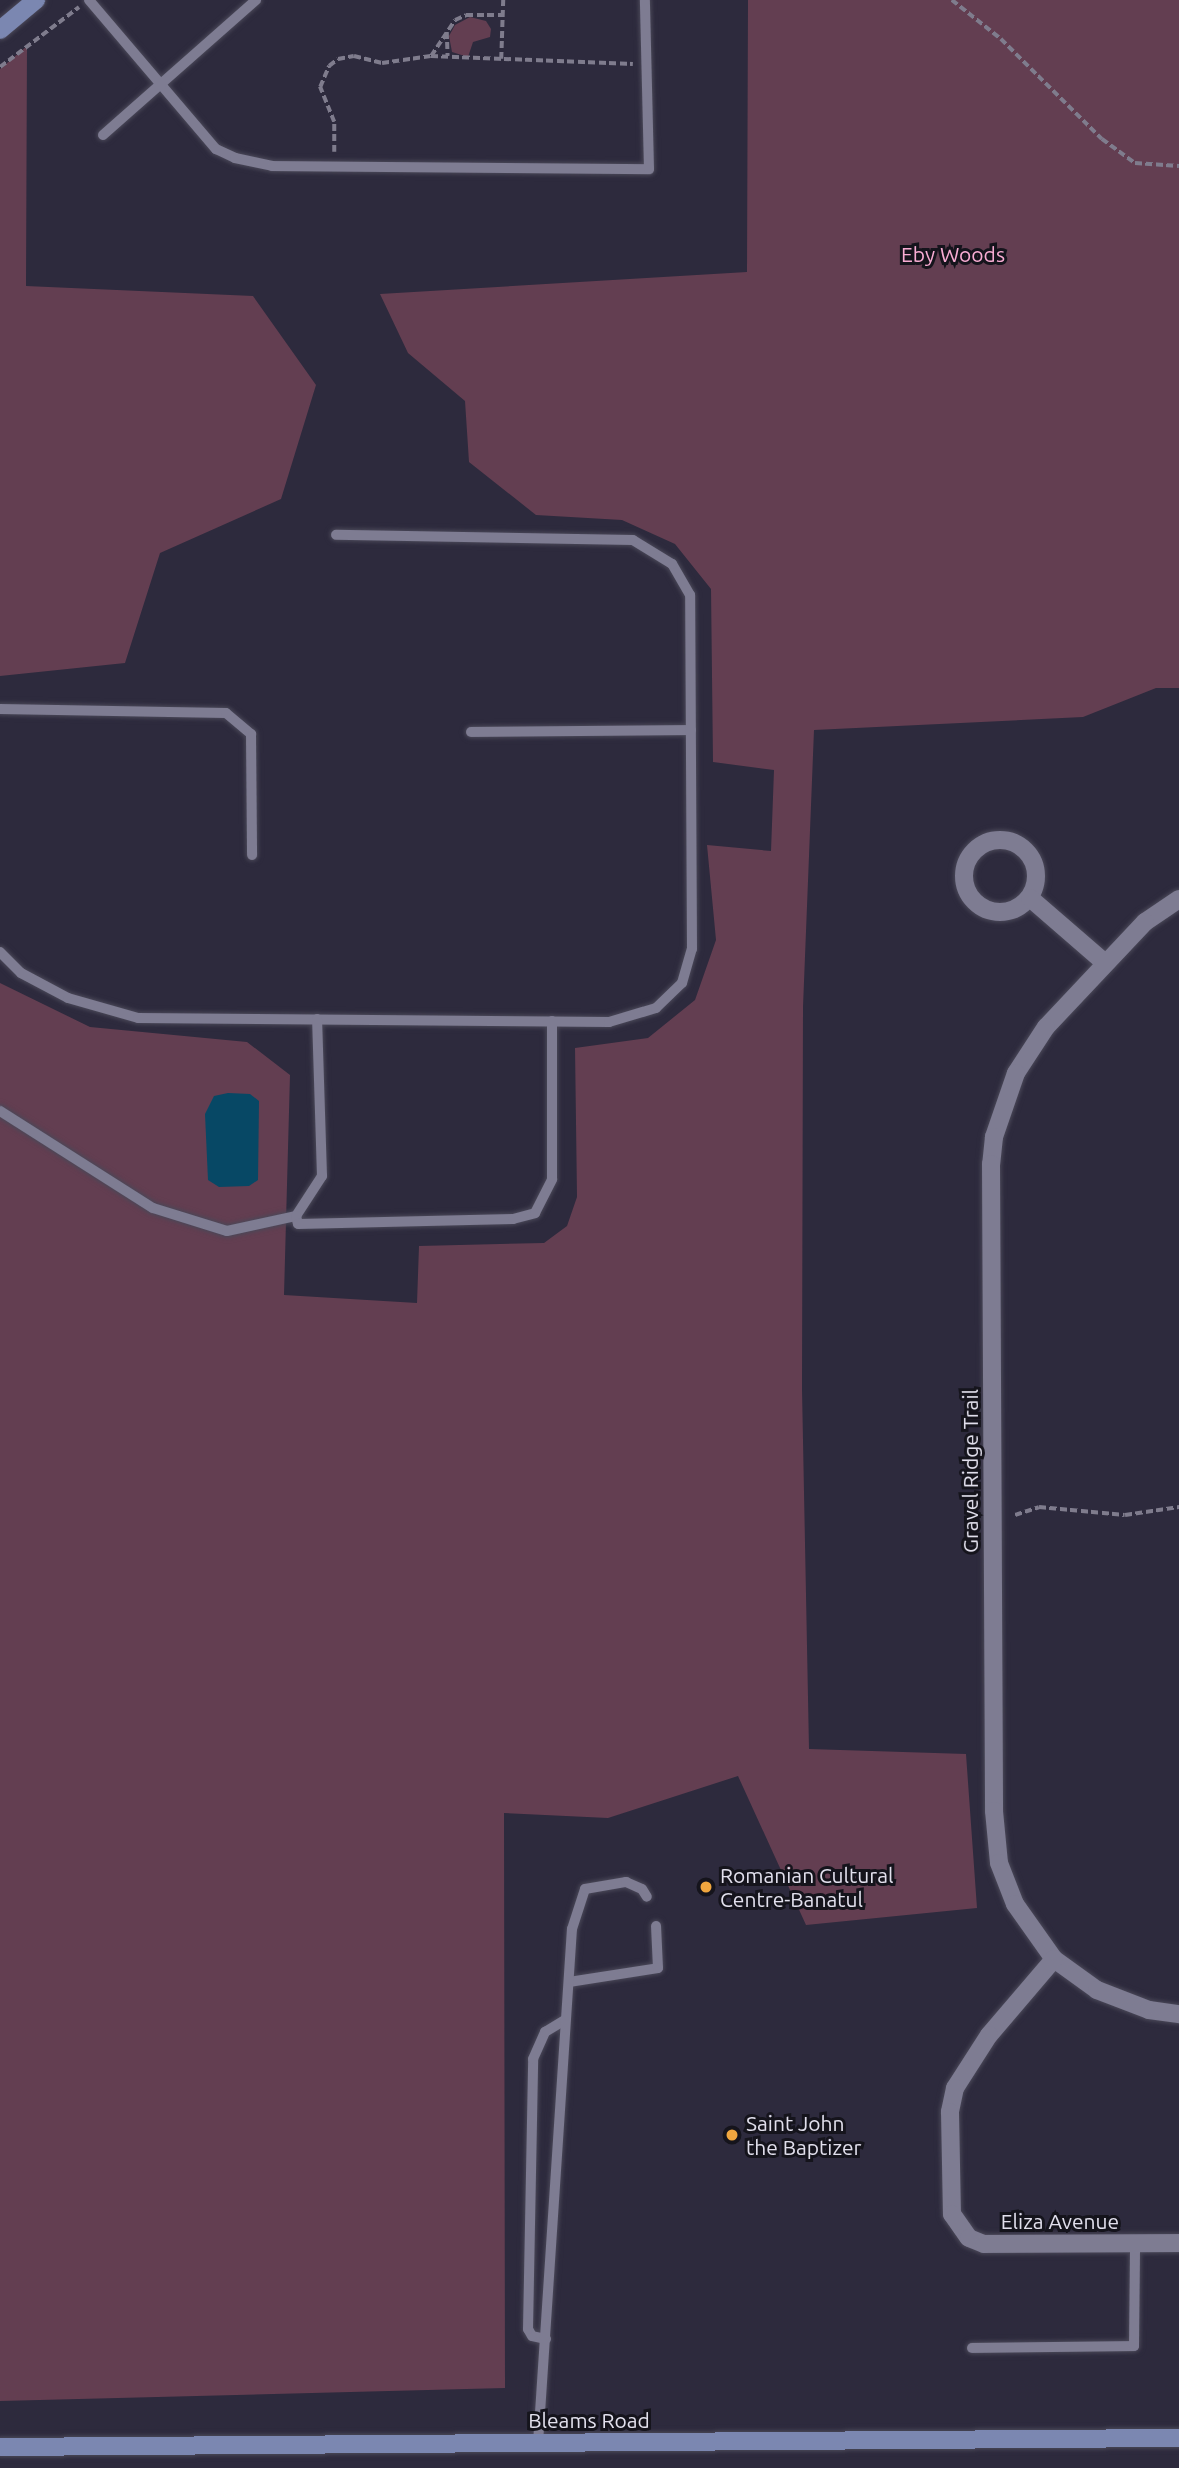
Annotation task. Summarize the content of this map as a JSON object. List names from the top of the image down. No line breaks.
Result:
{"streets":{"main road":["Bleams Road"],"street":["Gravel Ridge Trail","Eliza Avenue"]},"crossings":[["Gravel Ridge Trail","Eliza Avenue"]],"parks":["Eby Woods"],"places":["Romanian Cultural Centre-Banatul","Saint John the Baptizer"]}
